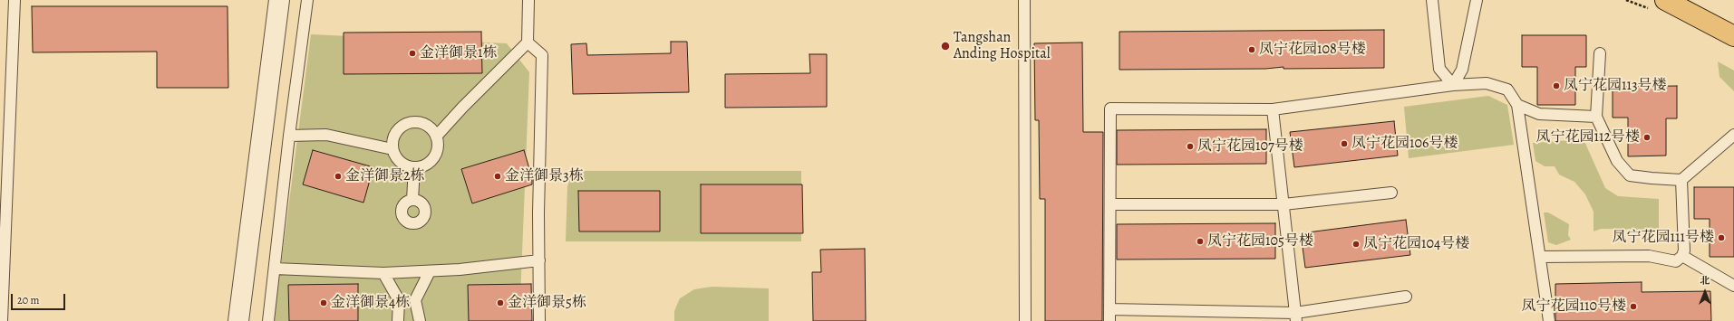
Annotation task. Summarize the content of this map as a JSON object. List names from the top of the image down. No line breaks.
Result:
{"places":["Tangshan Anding Hospital","凤宁花园108号楼","金洋御景1栋","凤宁花园113号楼","凤宁花园112号楼","凤宁花园106号楼","凤宁花园107号楼","金洋御景2栋","金洋御景3栋","凤宁花园111号楼","凤宁花园105号楼","凤宁花园104号楼","金洋御景4栋","金洋御景5栋","凤宁花园110号楼"],"scale_bar":"20 m","north":"top"}
